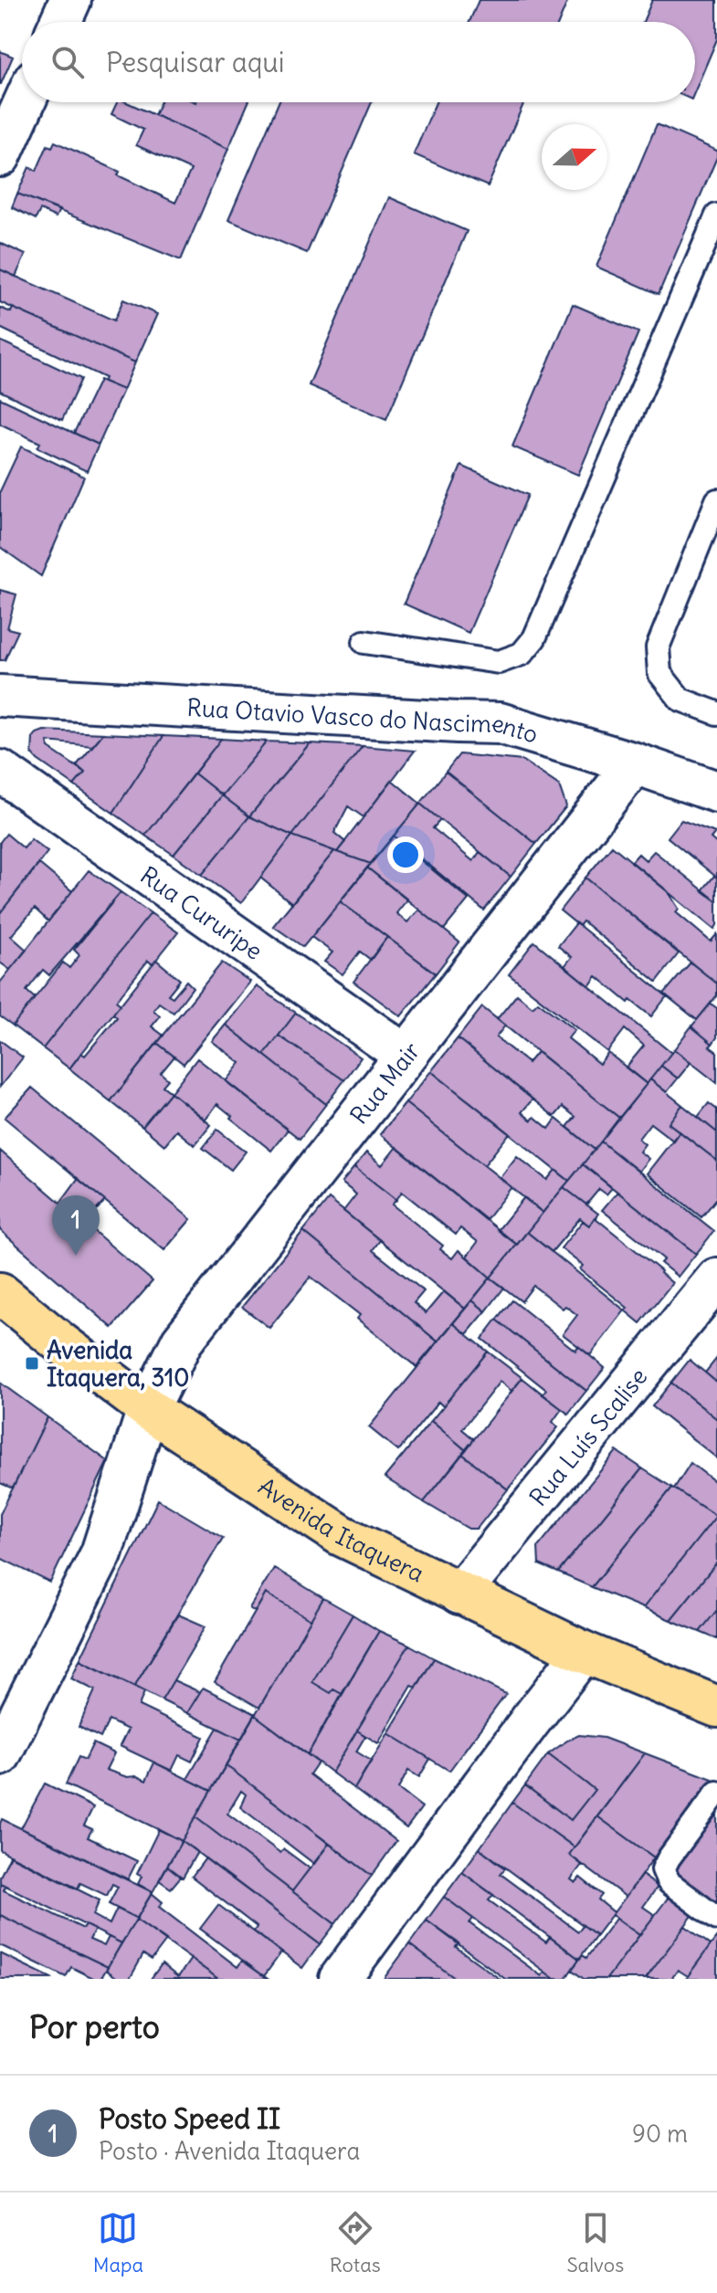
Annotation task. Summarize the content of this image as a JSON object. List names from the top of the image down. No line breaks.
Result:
{"streets":{"main road":["Avenida Itaquera"],"street":["Rua Otavio Vasco do Nascimento","Rua Cururipe","Rua Mair","Rua Luís Scalise"]},"crossings":[["Rua Otavio Vasco do Nascimento","Rua Mair"],["Rua Cururipe","Rua Mair"],["Rua Mair","Avenida Itaquera"],["Rua Luís Scalise","Avenida Itaquera"]],"places":{"transit":["Avenida Itaquera, 310"]},"north":"right","page":{"search":"Pesquisar aqui","pins":"1","heading":"Por perto","list":[{"mark":"1","name":"Posto Speed II","note":"Posto · Avenida Itaquera","value":"90 m"}],"nav":["Mapa","Rotas","Salvos"]}}
